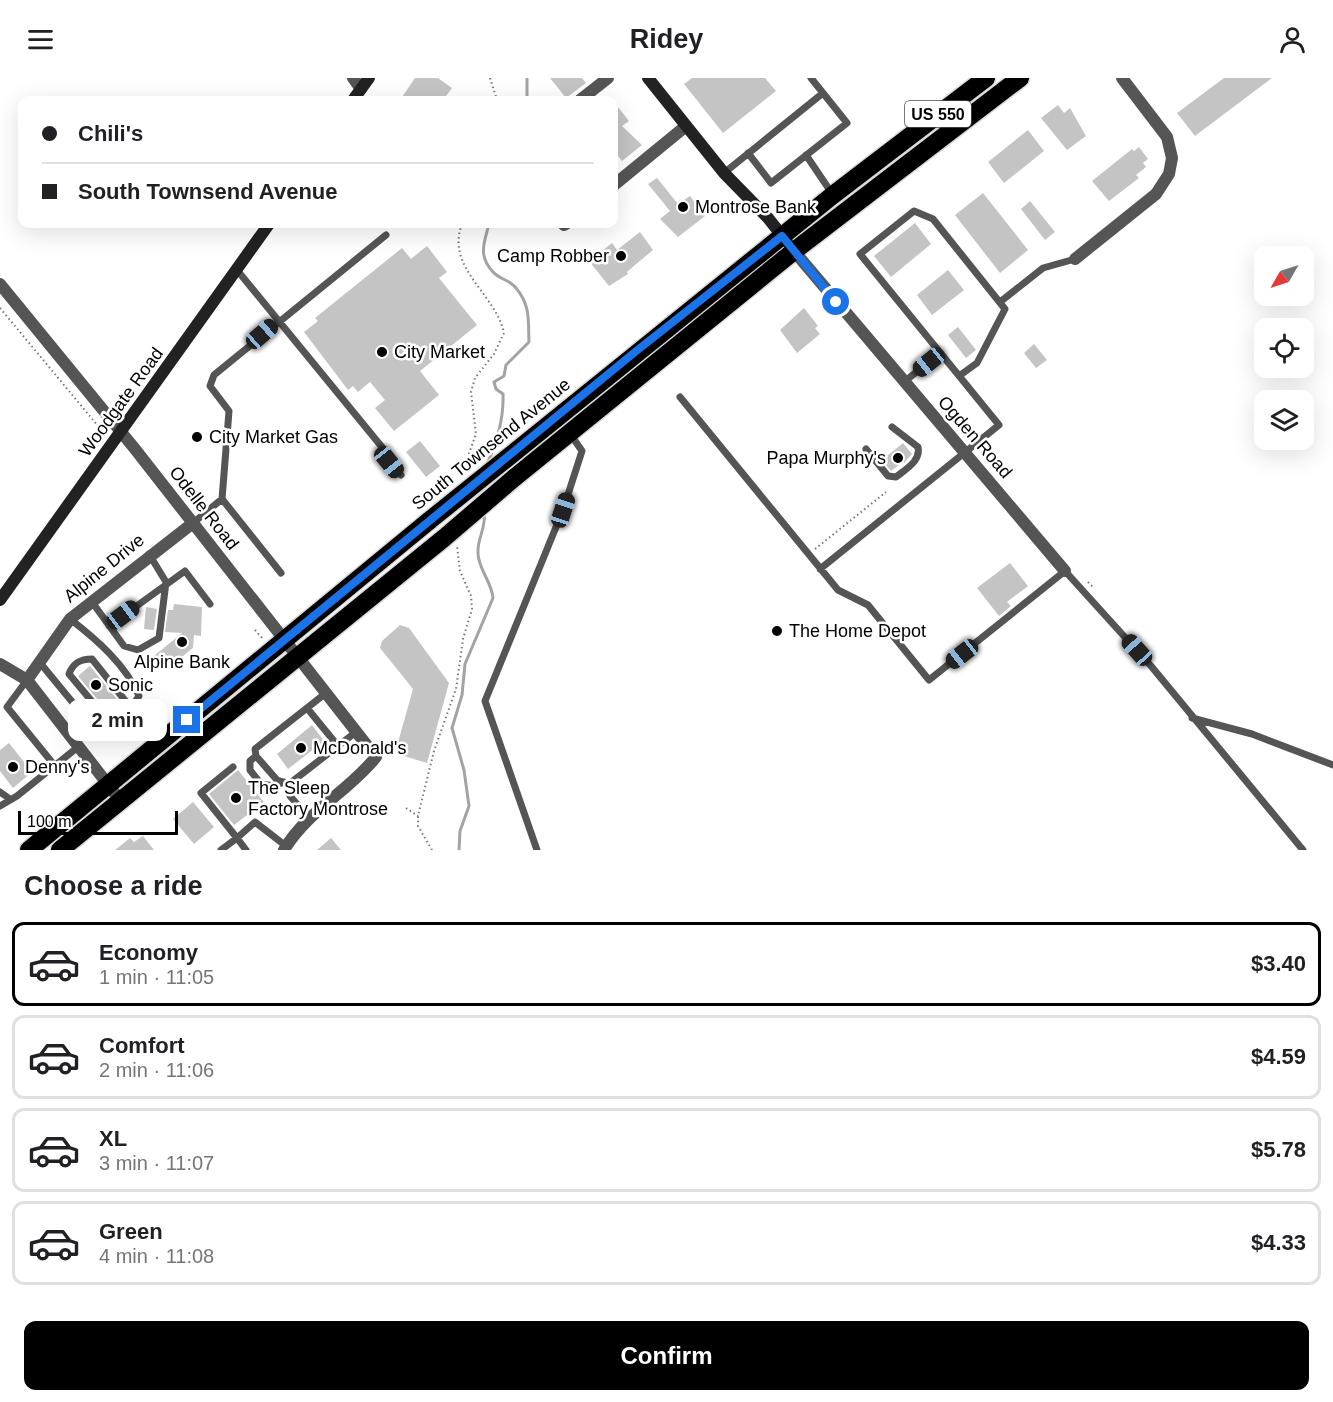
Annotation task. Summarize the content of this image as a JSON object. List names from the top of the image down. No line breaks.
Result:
{"streets":{"highway":["US 550","South Townsend Avenue"],"street":["Woodgate Road","Ogden Road","Odelle Road","Alpine Drive"]},"crossings":[["US 550","Ogden Road"],["US 550","Odelle Road"],["Woodgate Road","Odelle Road"],["Ogden Road","South Townsend Avenue"],["South Townsend Avenue","Odelle Road"],["Odelle Road","Alpine Drive"]],"places":["Montrose Bank","Camp Robber","City Market","City Market Gas","Papa Murphy's","The Home Depot","Alpine Bank","Sonic","McDonald's","Denny's","The Sleep Factory Montrose"],"scale_bar":"100 m","north":"bottom left","page":{"header":"Ridey","banner":["Chili's","South Townsend Avenue"],"bubble":"2 min","scale":"100 m","heading":"Choose a ride","list":[{"name":"Economy","note":"1 min · 11:05","value":"$3.40"},{"name":"Comfort","note":"2 min · 11:06","value":"$4.59"},{"name":"XL","note":"3 min · 11:07","value":"$5.78"},{"name":"Green","note":"4 min · 11:08","value":"$4.33"}],"buttons":"Confirm"}}
